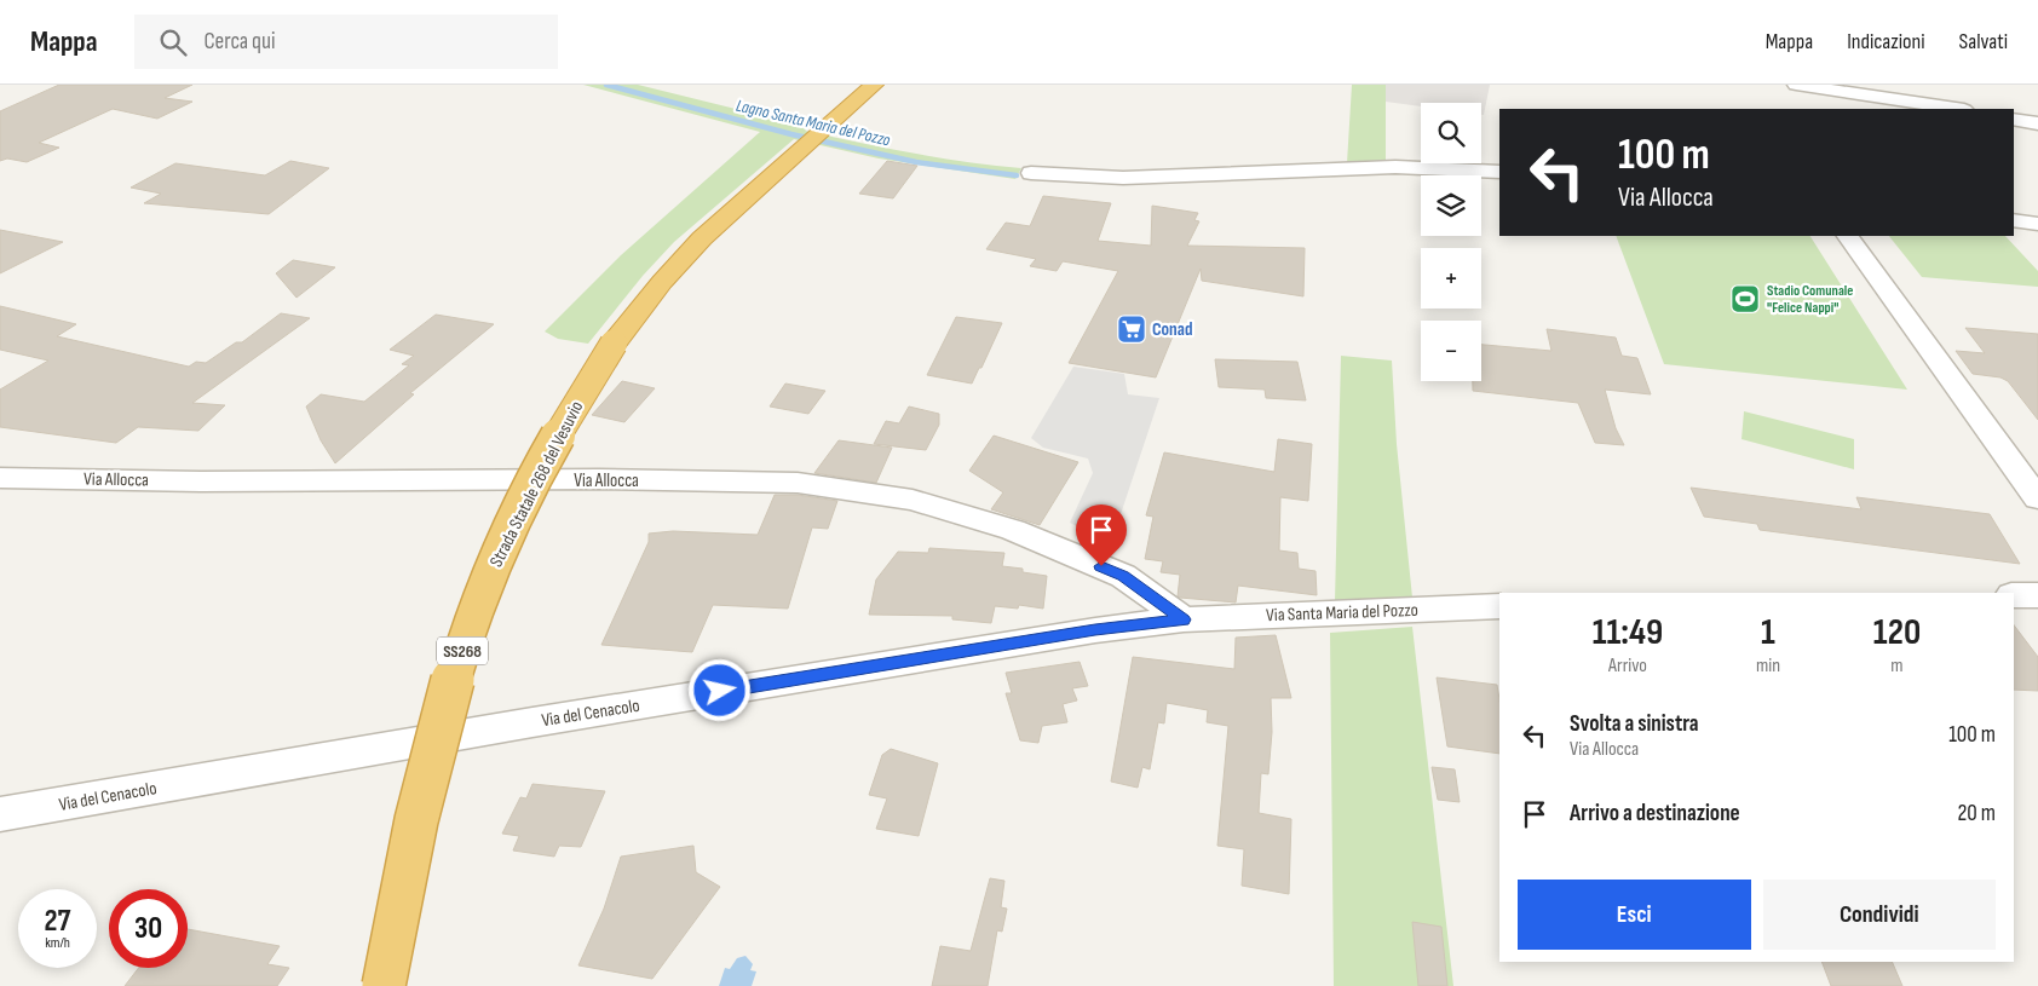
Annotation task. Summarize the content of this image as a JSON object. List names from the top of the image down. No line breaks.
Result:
{"streets":{"highway":["Strada Statale 268 del Vesuvio","SS268"],"street":["Via Allocca","Via Santa Maria del Pozzo","Via del Cenacolo"]},"crossings":[["Via Allocca","Via Santa Maria del Pozzo"],["Via Allocca","Via del Cenacolo"],["Via Santa Maria del Pozzo","Via del Cenacolo"]],"water":["Lagno Santa Maria del Pozzo"],"places":{"sports":["Stadio Comunale \"Felice Nappi\""],"supermarket":["Conad"]},"page":{"header":"Mappa","search":"Cerca qui","nav":["Mappa","Indicazioni","Salvati"],"map_buttons":["+","−"],"turn":["100 m","Via Allocca"],"eta":["11:49","Arrivo","1","min","120","m"],"list":[{"name":"Svolta a sinistra","note":"Via Allocca","value":"100 m"},{"name":"Arrivo a destinazione","value":"20 m"}],"buttons":["Esci","Condividi"],"speed":"27 km/h","limit":"30"}}
